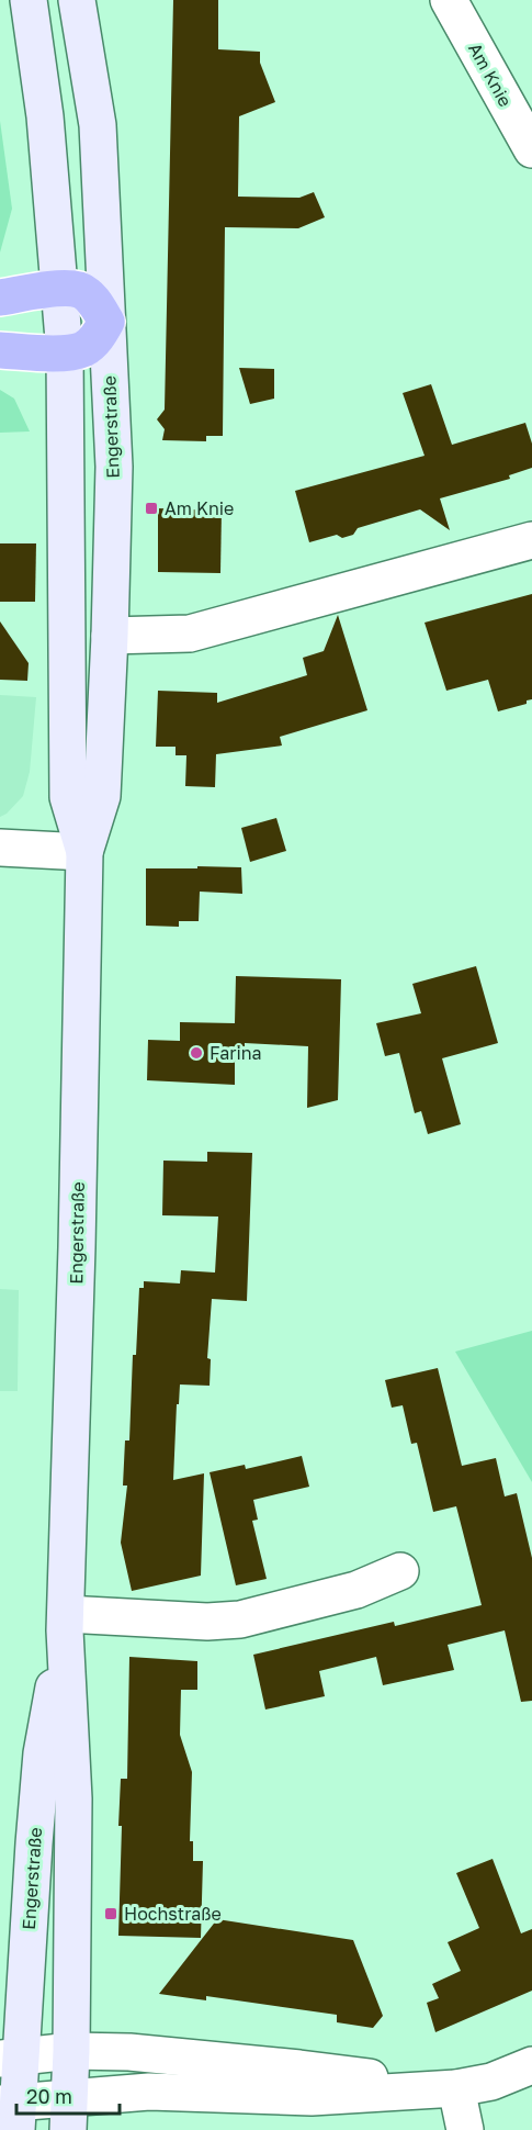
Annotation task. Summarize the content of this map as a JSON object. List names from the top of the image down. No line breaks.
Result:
{"streets":{"main road":["Engerstraße"],"street":["Am Knie"]},"places":{"transit":["Am Knie","Hochstraße"],"other":["Farina"]},"scale_bar":"20 m"}
